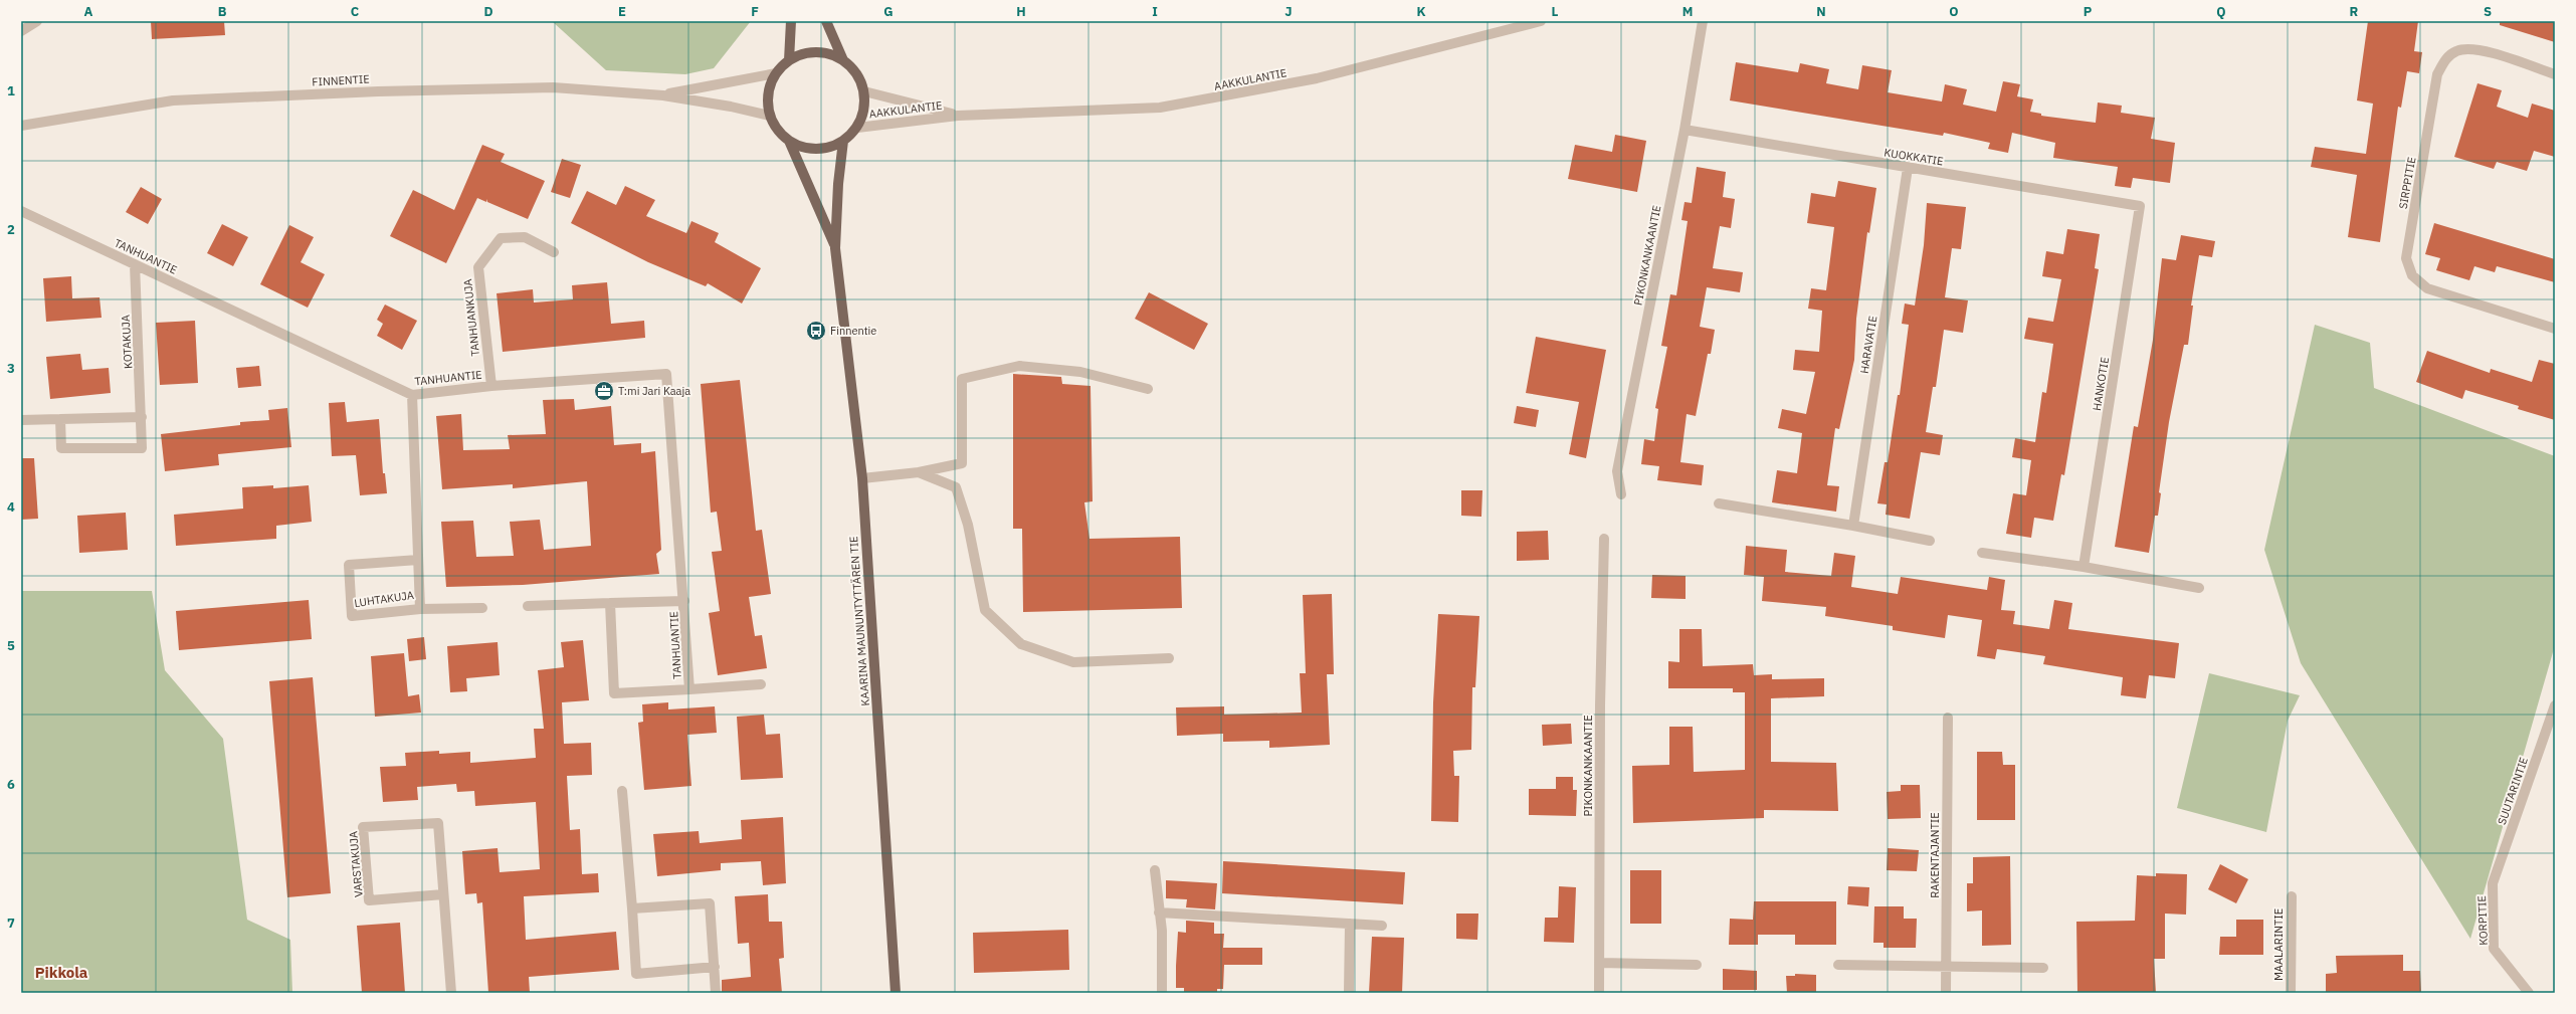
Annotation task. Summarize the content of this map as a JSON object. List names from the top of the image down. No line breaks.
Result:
{"streets":{"main road":["KAARINA MAUNUNTYTTÄREN TIE"],"street":["AAKKULANTIE","FINNENTIE","KUOKKATIE","SIRPPITIE","PIKONKANKAANTIE","TANHUANTIE","TANHUANKUJA","KOTAKUJA","HARAVATIE","HANKOTIE","LUHTAKUJA","SUUTARINTIE","RAKENTAJANTIE","VARSTAKUJA","KORPITIE","MAALARINTIE"]},"crossings":[["AAKKULANTIE","FINNENTIE"],["AAKKULANTIE","KAARINA MAUNUNTYTTÄREN TIE"],["FINNENTIE","KAARINA MAUNUNTYTTÄREN TIE"],["KUOKKATIE","PIKONKANKAANTIE"],["KUOKKATIE","HARAVATIE"],["KUOKKATIE","HANKOTIE"],["TANHUANTIE","TANHUANKUJA"],["TANHUANTIE","KOTAKUJA"],["TANHUANTIE","LUHTAKUJA"],["SUUTARINTIE","KORPITIE"]],"districts":["Pikkola"],"places":{"bus stop":["Finnentie"],"office":["T:mi Jari Kaaja"]},"grid":{"columns":["A","B","C","D","E","F","G","H","I","J","K","L","M","N","O","P","Q","R","S"],"rows":["1","2","3","4","5","6","7"]}}
